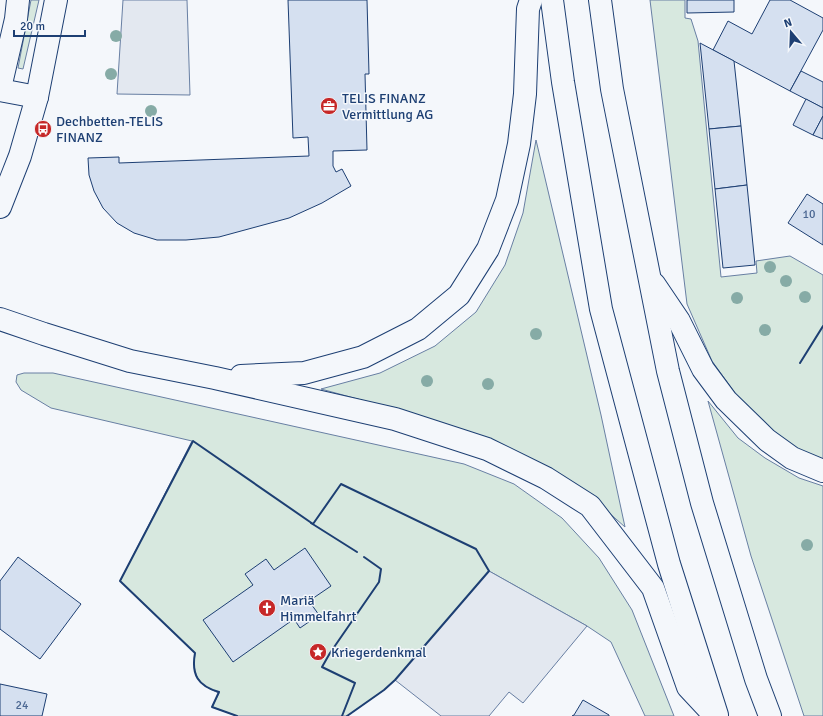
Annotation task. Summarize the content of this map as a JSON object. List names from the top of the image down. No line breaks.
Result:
{"places":{"office":["TELIS FINANZ Vermittlung AG"],"bus stop":["Dechbetten-TELIS FINANZ"],"church":["Mariä Himmelfahrt"],"place":["Kriegerdenkmal"]},"house_numbers":["10","24"],"scale_bar":"20 m","north":"top"}
